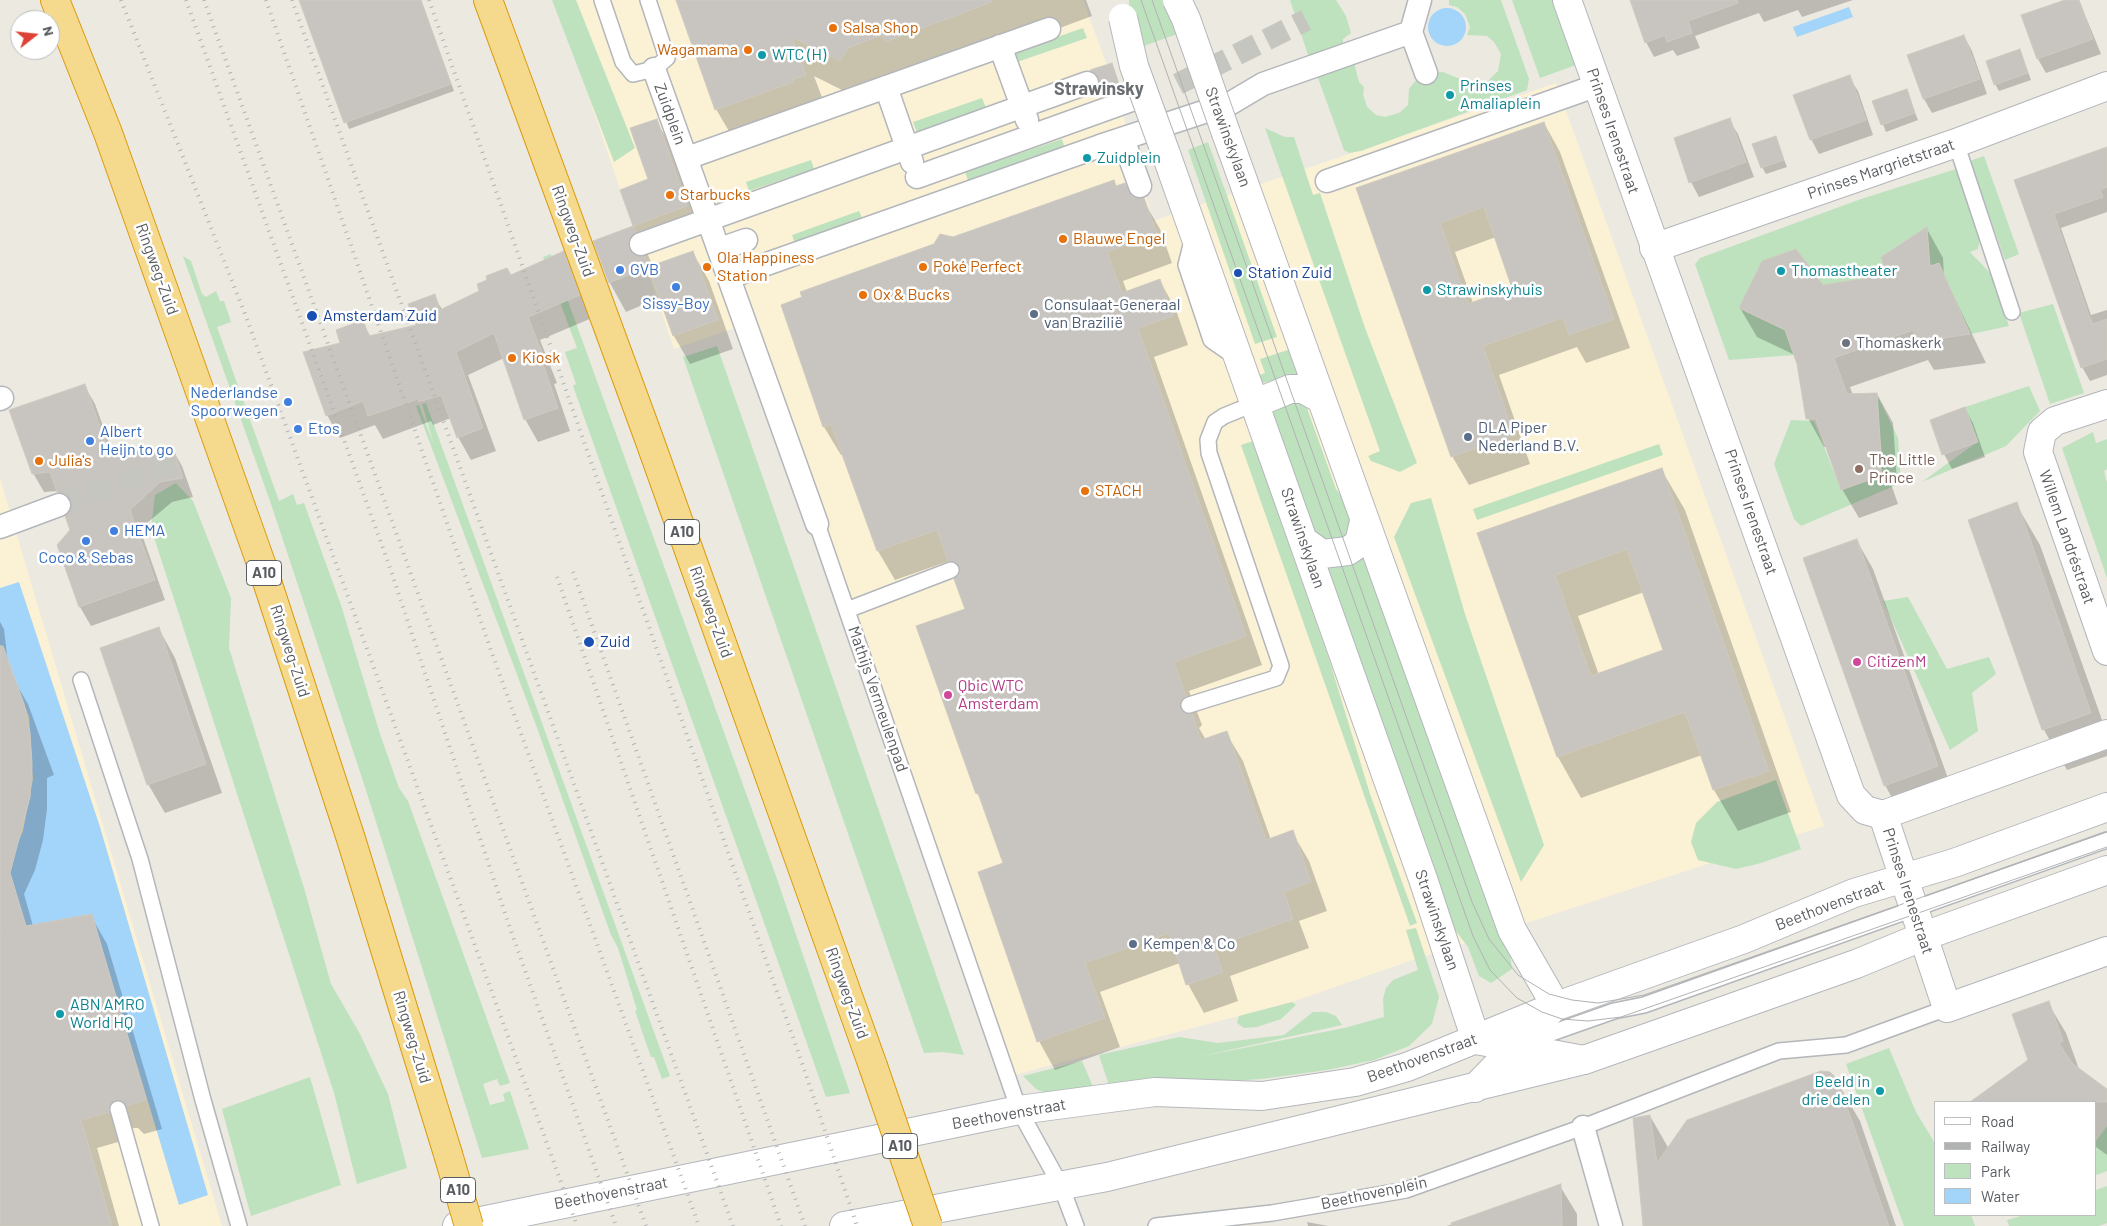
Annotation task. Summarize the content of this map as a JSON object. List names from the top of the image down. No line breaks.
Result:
{"streets":{"highway":["Ringweg-Zuid","A10"],"street":["Zuidplein","Prinses Irenestraat","Strawinskylaan","Prinses Margrietstraat","Willem Landréstraat","Mathijs Vermeulenpad","Beethovenstraat"],"lane":["Beethovenplein"]},"crossings":[["Zuidplein","Mathijs Vermeulenpad"],["Prinses Irenestraat","Prinses Margrietstraat"],["Prinses Irenestraat","Beethovenstraat"],["Prinses Irenestraat","Beethovenplein"],["Strawinskylaan","Beethovenstraat"],["Mathijs Vermeulenpad","Beethovenstraat"]],"districts":["Strawinsky"],"places":["Salsa Shop","Wagamama","WTC (H)","Prinses Amaliaplein","Zuidplein","Starbucks","Blauwe Engel","Ola Happiness Station","Poké Perfect","GVB","Thomastheater","Station Zuid","Sissy-Boy","Strawinskyhuis","Ox & Bucks","Consulaat-Generaal van Brazilië","Amsterdam Zuid","Thomaskerk","Kiosk","Nederlandse Spoorwegen","Etos","DLA Piper Nederland B.V.","Albert Heijn to go","Julia's","The Little Prince","STACH","HEMA","Coco & Sebas","Zuid","CitizenM","Qbic WTC Amsterdam","Kempen & Co","ABN AMRO World HQ","Beeld in drie delen"],"legend":["Road","Railway","Park","Water"],"north":"right"}
